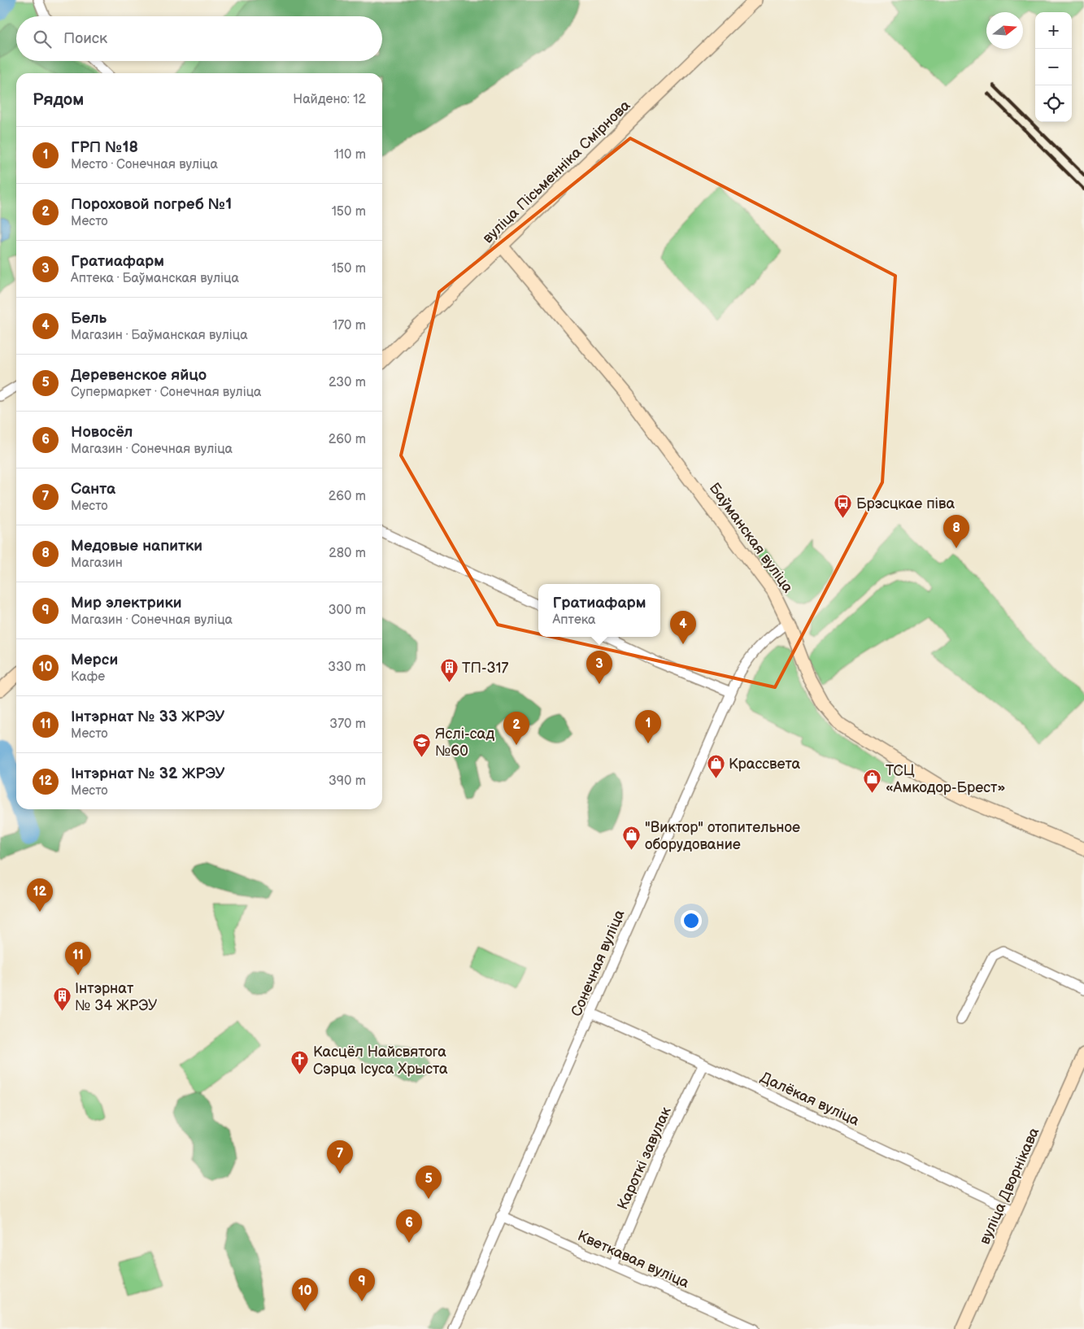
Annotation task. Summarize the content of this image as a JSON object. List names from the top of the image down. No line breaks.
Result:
{"streets":{"street":["вуліца Пісьменніка Смірнова","Баўманская вуліца","Сонечная вуліца","Далёкая вуліца","Кароткі завулак","вуліца Дворнікава","Кветкавая вуліца"]},"crossings":[["вуліца Пісьменніка Смірнова","Баўманская вуліца"],["Баўманская вуліца","Сонечная вуліца"],["Сонечная вуліца","Далёкая вуліца"],["Сонечная вуліца","Кветкавая вуліца"],["Далёкая вуліца","Кароткі завулак"],["Далёкая вуліца","вуліца Дворнікава"],["Кароткі завулак","Кветкавая вуліца"]],"places":{"bus stop":["Брэсцкае піва"],"building":["ТП-317","Інтэрнат № 34 ЖРЭУ"],"school or university":["Яслі-сад №60"],"shop":["Крассвета","ТСЦ «Амкодор-Брест»","\"Виктор\" отопительное оборудование"],"church":["Касцёл Найсвятога Сэрца Ісуса Хрыста"]},"north":"right","page":{"map_buttons":["+","−"],"search":"Поиск","heading":["Рядом","Найдено: 12"],"list":[{"mark":"1","name":"ГРП №18","note":"Место · Сонечная вуліца","value":"110 m"},{"mark":"2","name":"Пороховой погреб №1","note":"Место","value":"150 m"},{"mark":"3","name":"Гратиафарм","note":"Аптека · Баўманская вуліца","value":"150 m"},{"mark":"4","name":"Бель","note":"Магазин · Баўманская вуліца","value":"170 m"},{"mark":"5","name":"Деревенское яйцо","note":"Супермаркет · Сонечная вуліца","value":"230 m"},{"mark":"6","name":"Новосёл","note":"Магазин · Сонечная вуліца","value":"260 m"},{"mark":"7","name":"Санта","note":"Место","value":"260 m"},{"mark":"8","name":"Медовые напитки","note":"Магазин","value":"280 m"},{"mark":"9","name":"Мир электрики","note":"Магазин · Сонечная вуліца","value":"300 m"},{"mark":"10","name":"Мерси","note":"Кафе","value":"330 m"},{"mark":"11","name":"Інтэрнат № 33 ЖРЭУ","note":"Место","value":"370 m"},{"mark":"12","name":"Інтэрнат № 32 ЖРЭУ","note":"Место","value":"390 m"}],"pins":["8","4","3","1","2","12","11","7","5","6","9","10"],"popup":["Гратиафарм","Аптека"]}}
